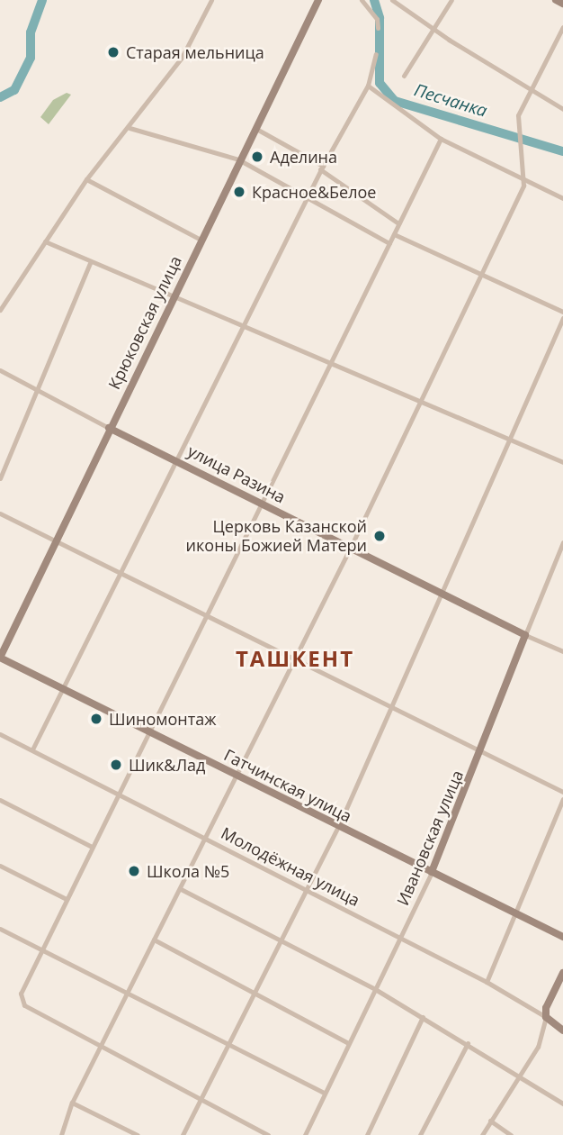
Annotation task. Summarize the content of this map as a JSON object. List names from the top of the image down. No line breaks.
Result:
{"streets":{"street":["Крюковская улица","улица Разина","Гатчинская улица","Ивановская улица","Молодёжная улица"]},"crossings":[["Крюковская улица","улица Разина"],["Крюковская улица","Гатчинская улица"],["улица Разина","Ивановская улица"],["Гатчинская улица","Ивановская улица"],["Ивановская улица","Молодёжная улица"]],"districts":["ТАШКЕНТ"],"water":["Песчанка"],"places":["Старая мельница","Аделина","Красное&Белое","Церковь Казанской иконы Божией Матери","Шиномонтаж","Шик&Лад","Школа №5"]}
